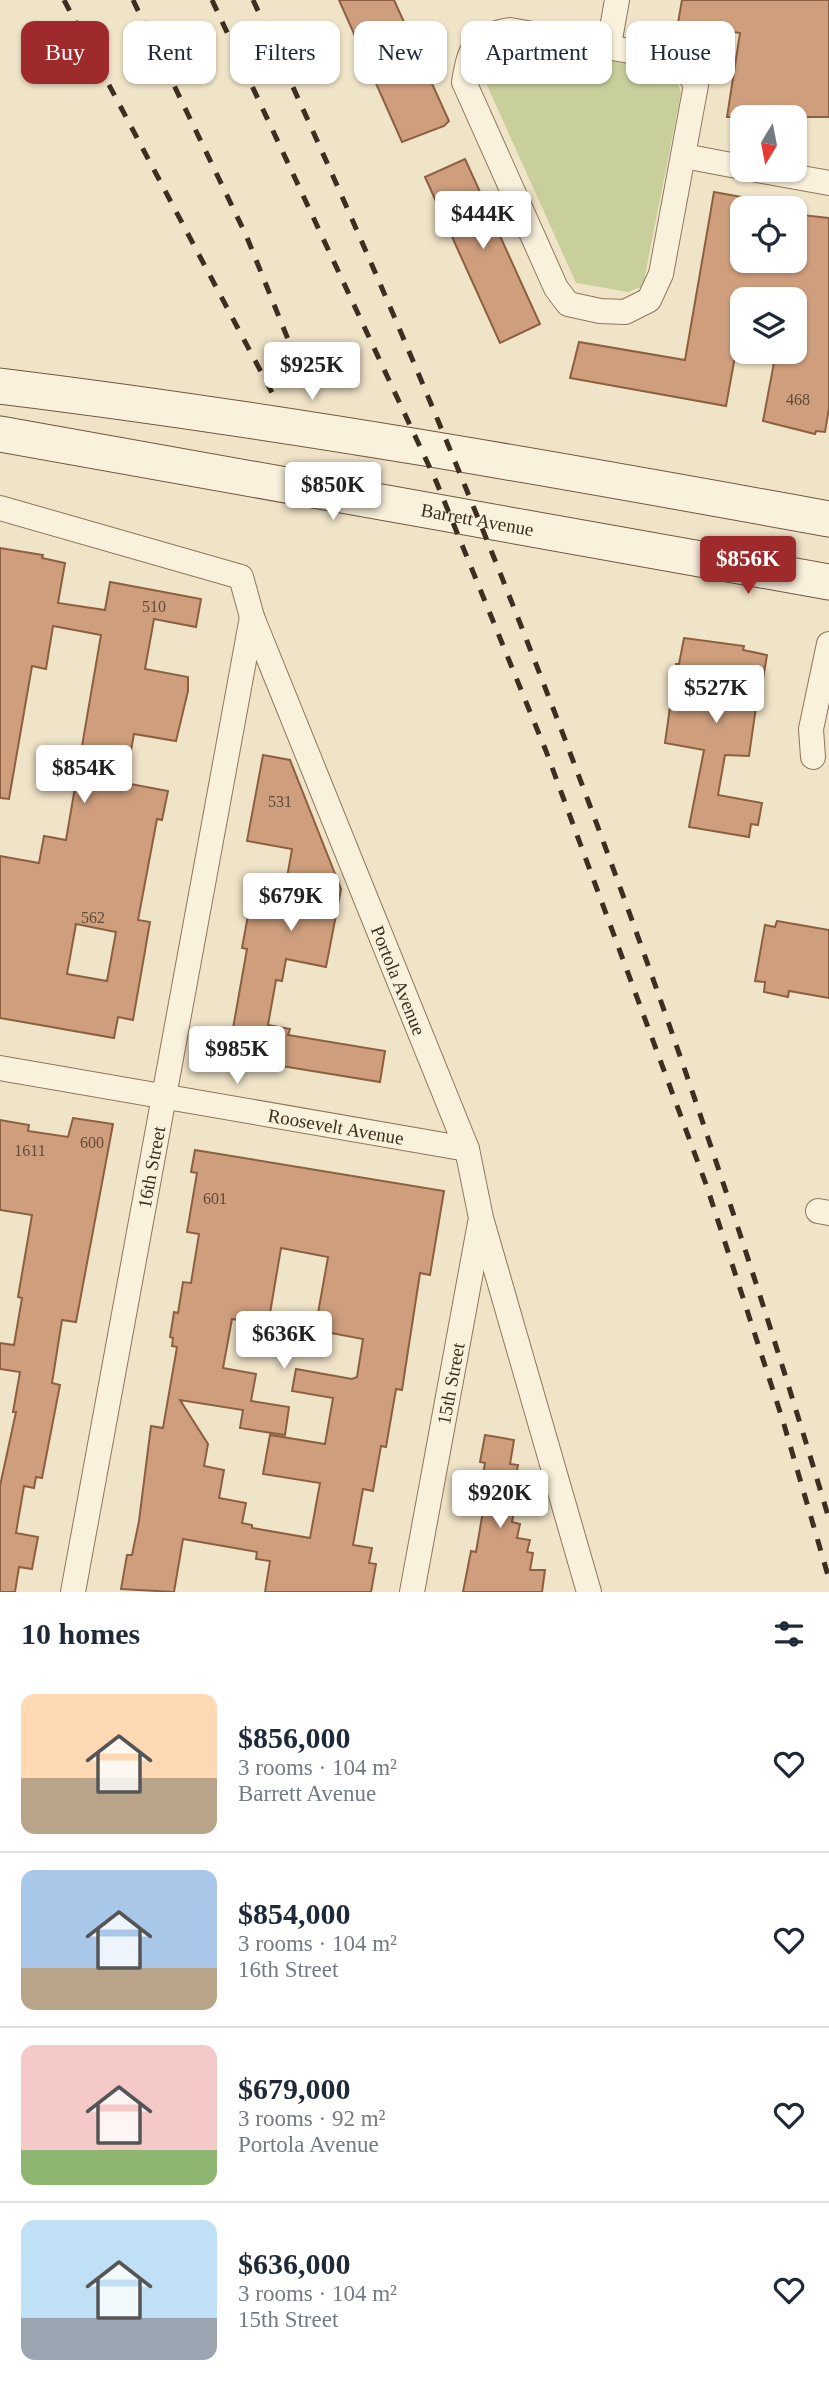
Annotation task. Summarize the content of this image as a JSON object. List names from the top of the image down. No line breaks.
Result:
{"streets":{"main road":["Barrett Avenue"],"street":["Portola Avenue","Roosevelt Avenue","16th Street","15th Street"]},"crossings":[["Portola Avenue","Roosevelt Avenue"],["Portola Avenue","16th Street"],["Portola Avenue","15th Street"],["Roosevelt Avenue","16th Street"]],"house_numbers":["468","510","531","562","600","1611","601"],"north":"bottom","page":{"chip":["Buy","Rent","Filters","New","Apartment","House"],"price":["$444K","$925K","$850K","$856K","$527K","$854K","$679K","$985K","$636K","$920K"],"heading":"10 homes","list":[{"name":"$856,000","note":"3 rooms · 104 m² · Barrett Avenue"},{"name":"$854,000","note":"3 rooms · 104 m² · 16th Street"},{"name":"$679,000","note":"3 rooms · 92 m² · Portola Avenue"},{"name":"$636,000","note":"3 rooms · 104 m² · 15th Street"}]}}
